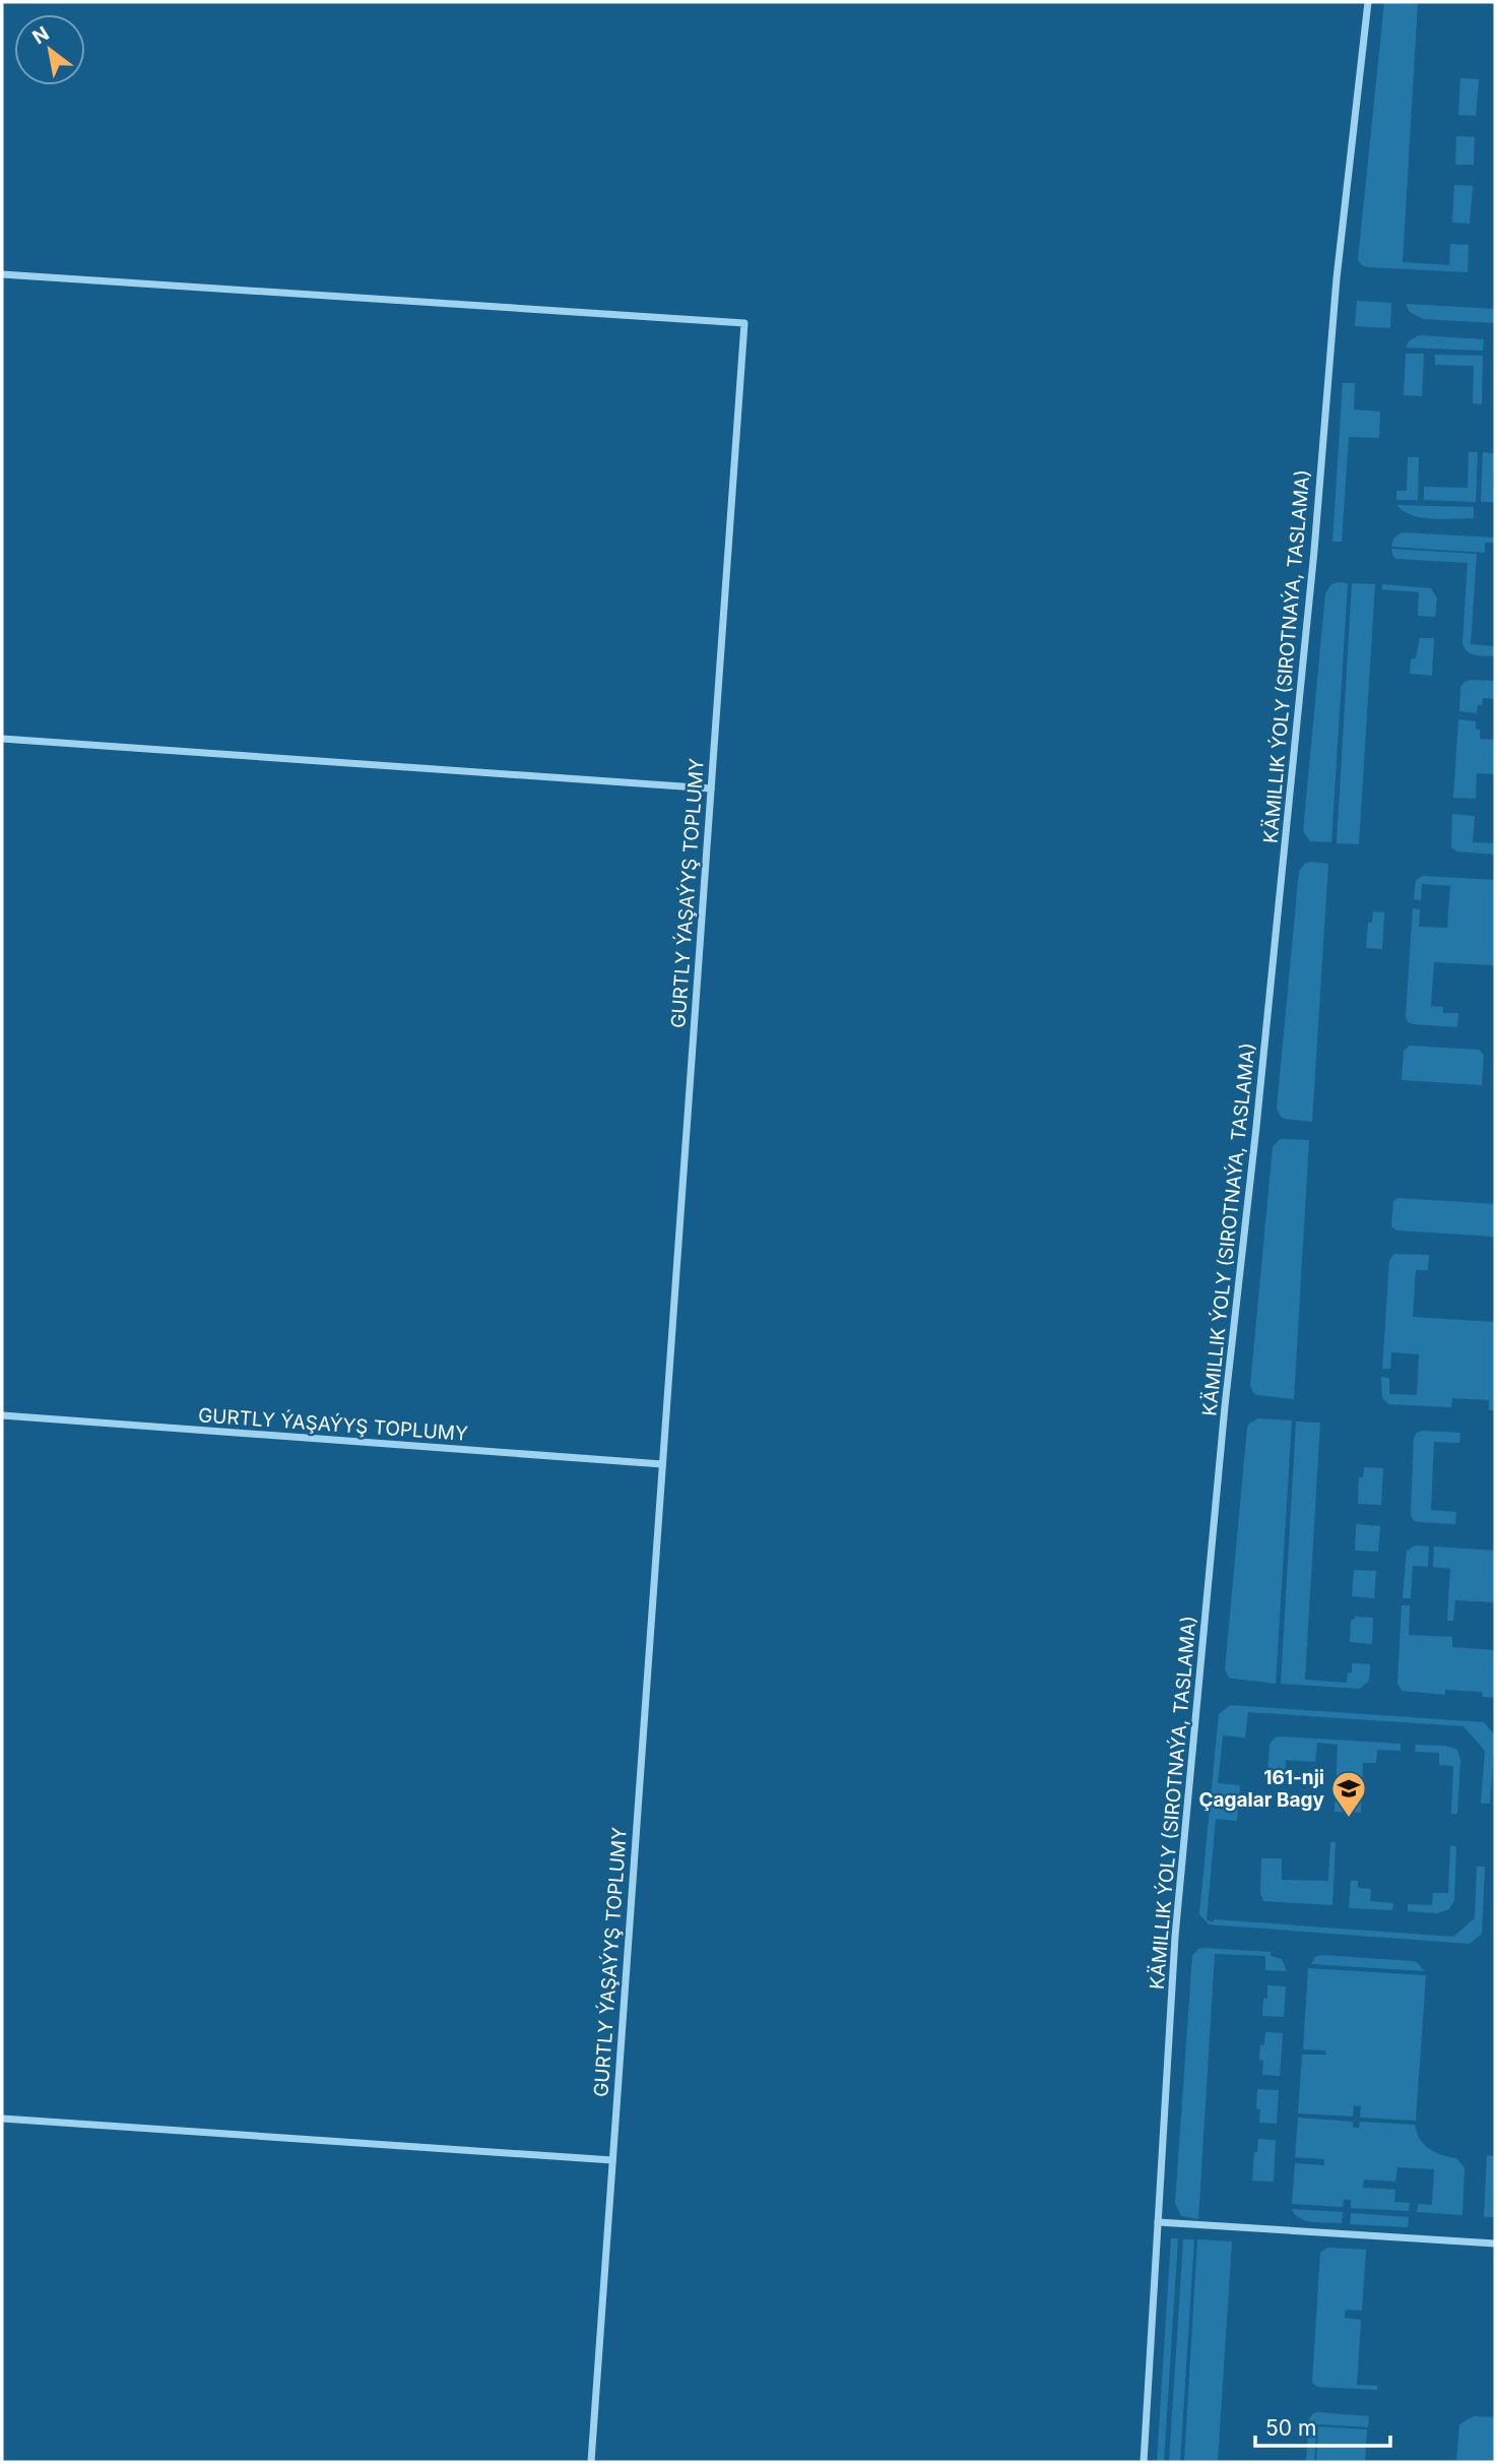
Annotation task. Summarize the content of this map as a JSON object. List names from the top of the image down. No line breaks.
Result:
{"streets":{"street":["KÄMILLIK ÝOLY (SIROTNAÝA, TASLAMA)","GURTLY ÝAŞAÝYŞ TOPLUMY"]},"places":{"school or university":["161-nji Çagalar Bagy"]},"scale_bar":"50 m","north":"top left"}
